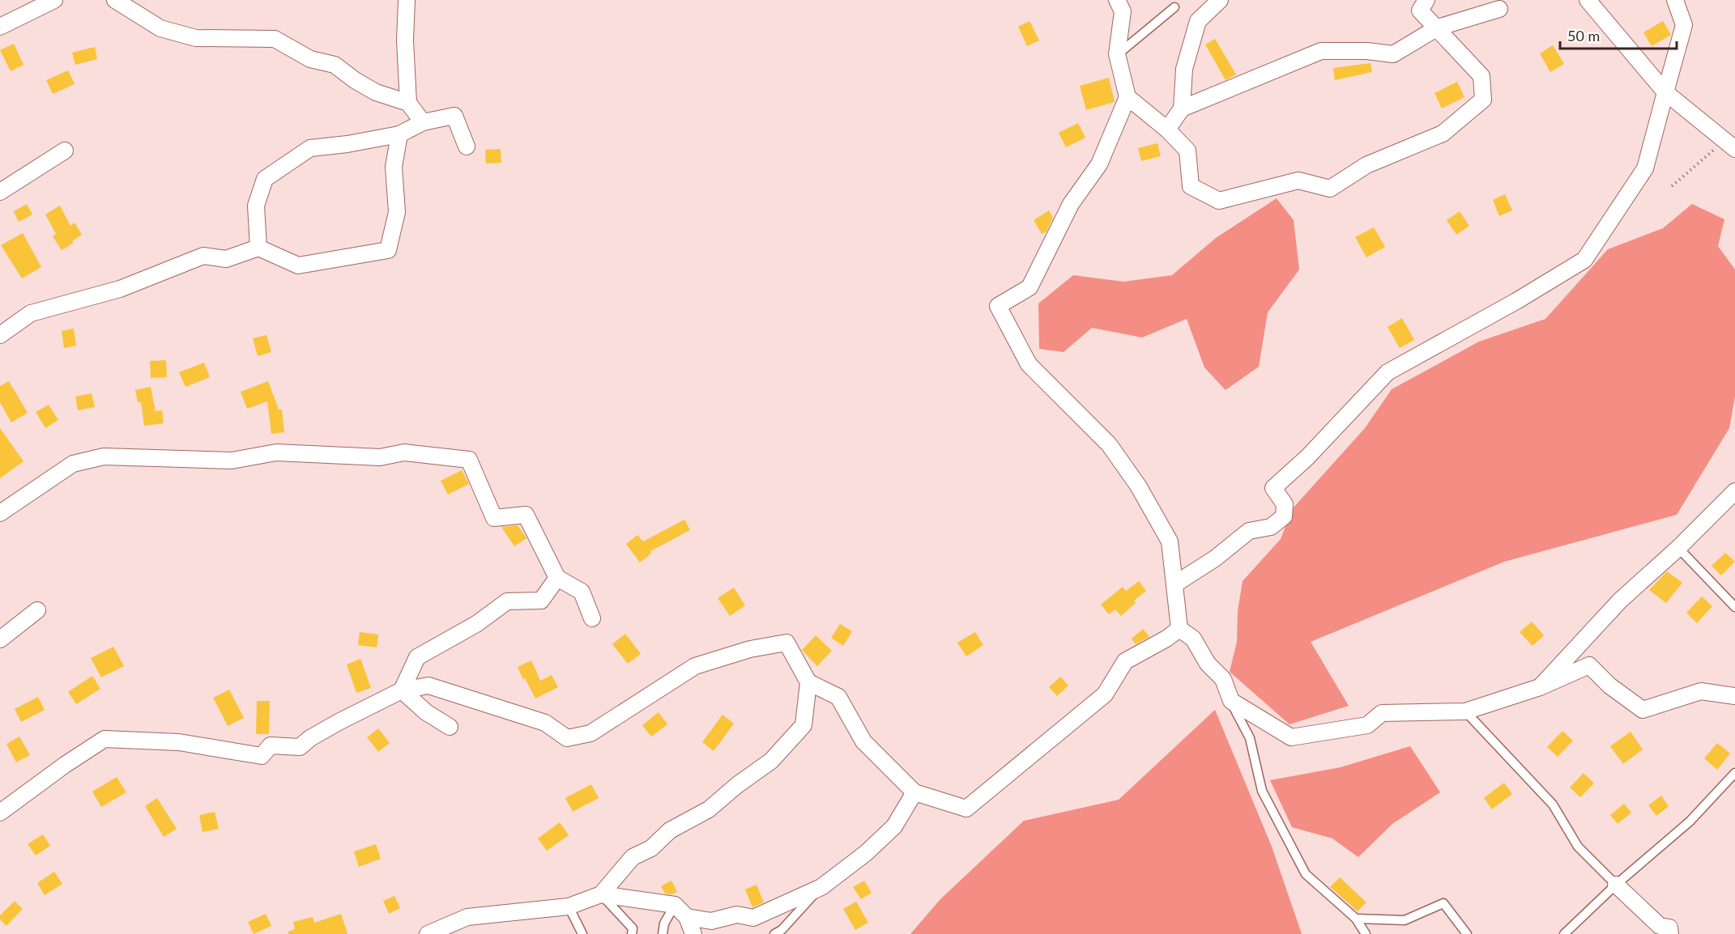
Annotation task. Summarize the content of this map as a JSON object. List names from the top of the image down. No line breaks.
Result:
{"scale_bar":"50 m"}
